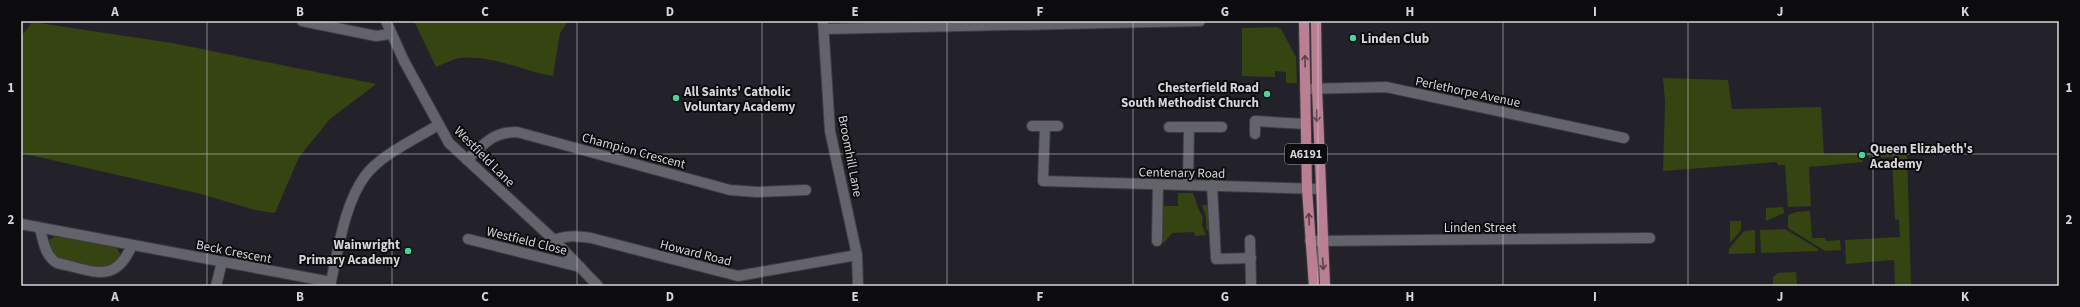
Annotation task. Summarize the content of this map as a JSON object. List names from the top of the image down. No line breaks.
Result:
{"streets":{"main road":["A6191"],"street":["Perlethorpe Avenue","Champion Crescent","Westfield Lane","Broomhill Lane","Centenary Road","Linden Street","Westfield Close","Beck Crescent","Howard Road"]},"crossings":[["Perlethorpe Avenue","A6191"],["Champion Crescent","Westfield Lane"],["A6191","Centenary Road"],["A6191","Linden Street"],["Westfield Lane","Westfield Close"],["Westfield Lane","Howard Road"],["Broomhill Lane","Howard Road"]],"places":["Linden Club","Chesterfield Road South Methodist Church","All Saints' Catholic Voluntary Academy","Queen Elizabeth's Academy","Wainwright Primary Academy"],"grid":{"columns":["A","B","C","D","E","F","G","H","I","J","K"],"rows":["1","2"]}}
